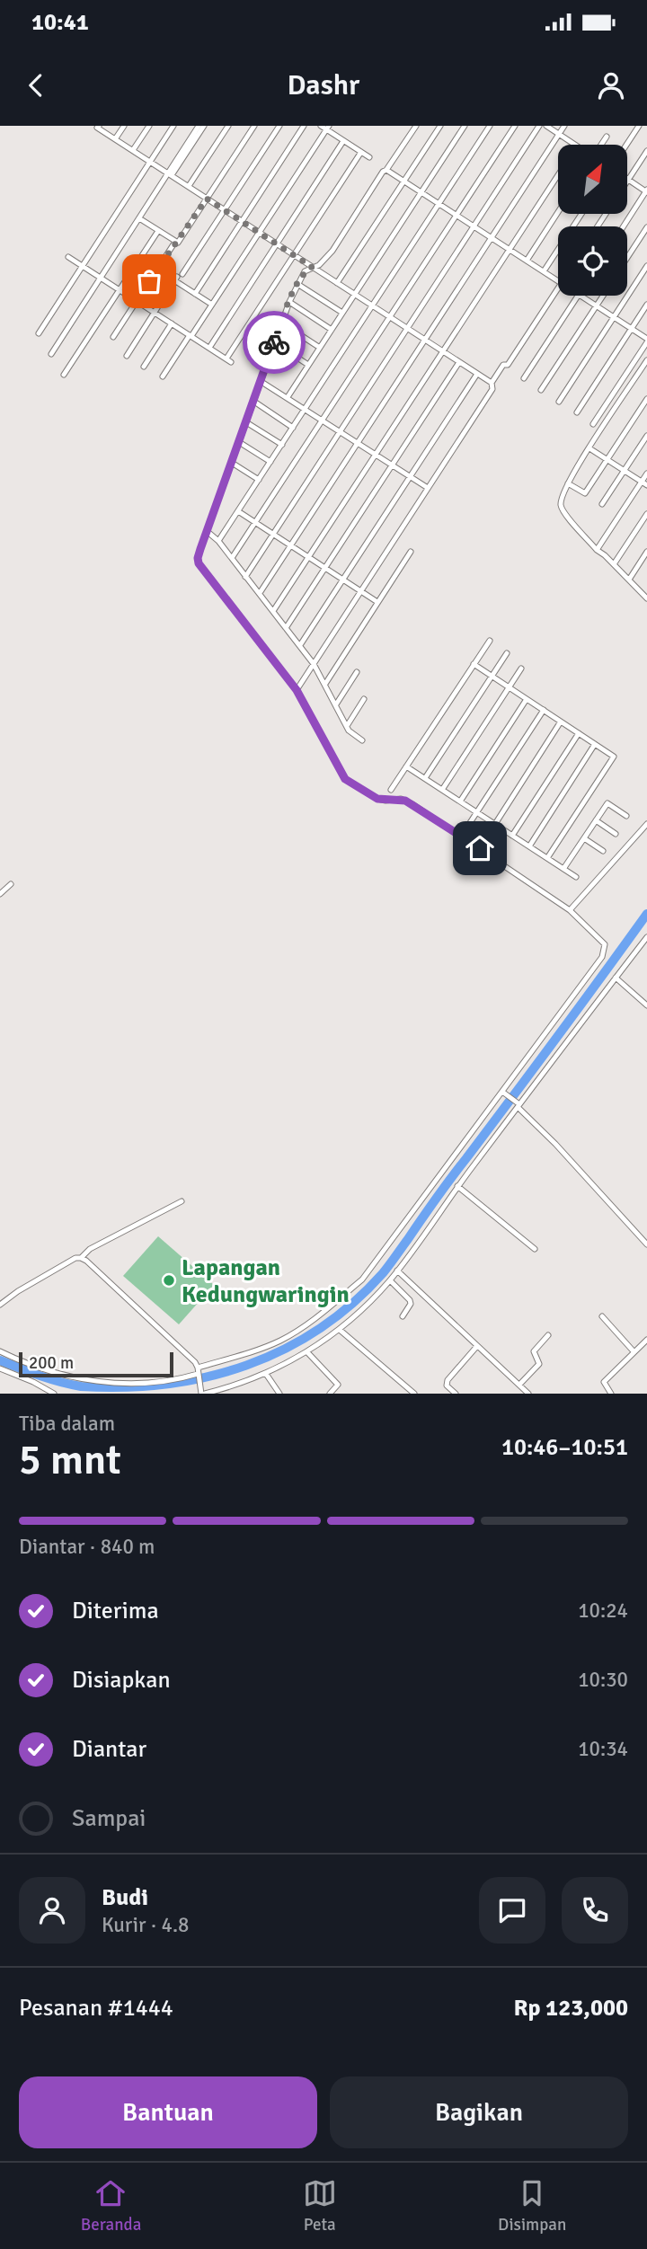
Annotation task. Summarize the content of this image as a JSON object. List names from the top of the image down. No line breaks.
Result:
{"places":["Lapangan Kedungwaringin"],"scale_bar":"200 m","north":"top right","page":{"status":"10:41","header":"Dashr","scale":"200 m","heading":["5 mnt","Tiba dalam","10:46–10:51"],"panel":["Budi","Kurir · 4.8","Pesanan #1444","Rp 123,000"],"bar":"Diantar · 840 m","list":[["Diterima","10:24"],["Disiapkan","10:30"],["Diantar","10:34"],"Sampai"],"buttons":["Bantuan","Bagikan"],"tabs":["Beranda","Peta","Disimpan"]}}
